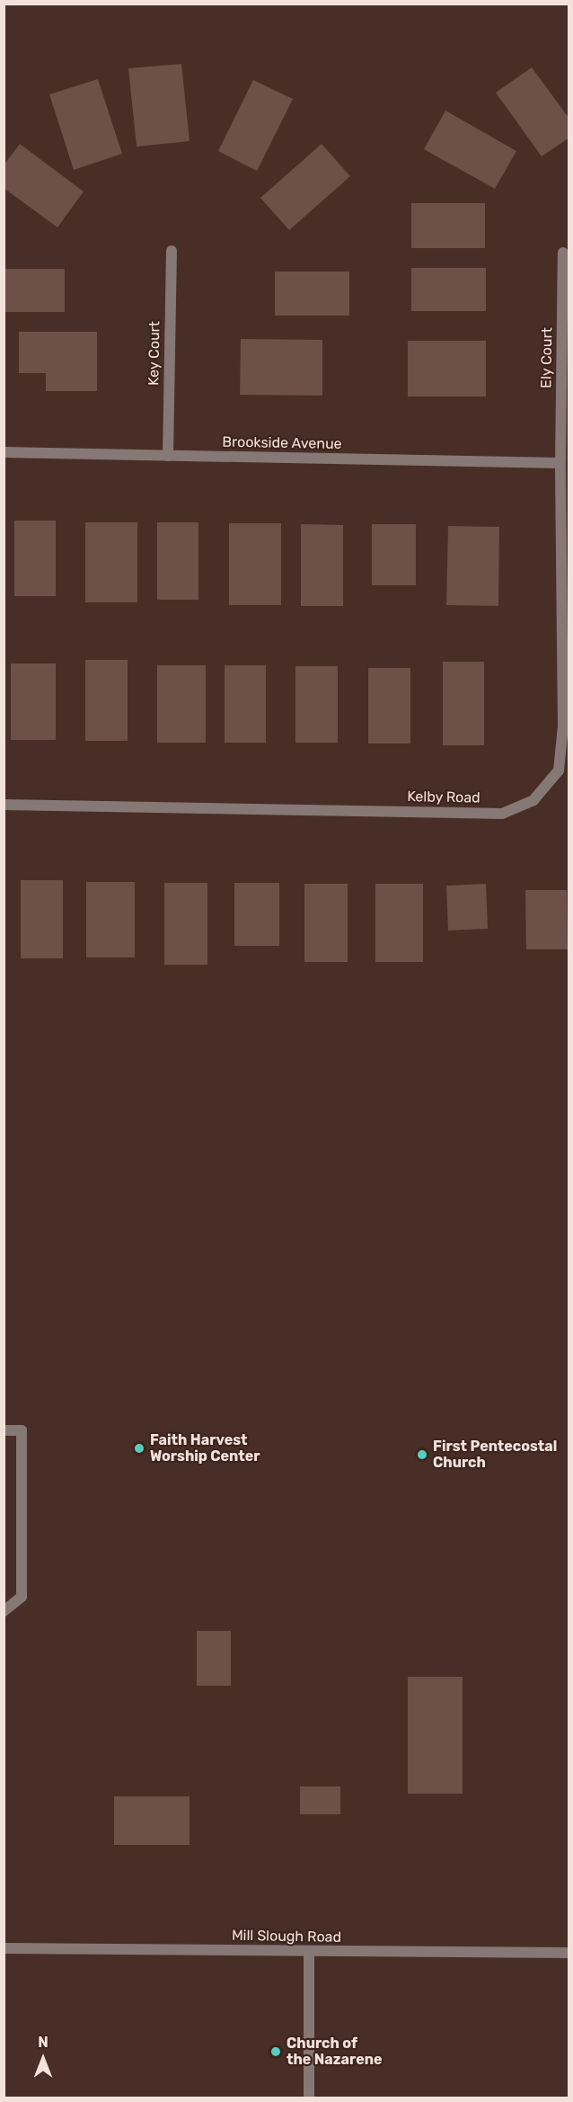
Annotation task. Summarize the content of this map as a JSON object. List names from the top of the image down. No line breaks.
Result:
{"streets":{"street":["Key Court","Ely Court","Brookside Avenue","Kelby Road","Mill Slough Road"]},"crossings":[["Key Court","Brookside Avenue"],["Ely Court","Brookside Avenue"],["Ely Court","Kelby Road"],["Brookside Avenue","Kelby Road"]],"places":["Faith Harvest Worship Center","First Pentecostal Church","Church of the Nazarene"],"north":"top"}
